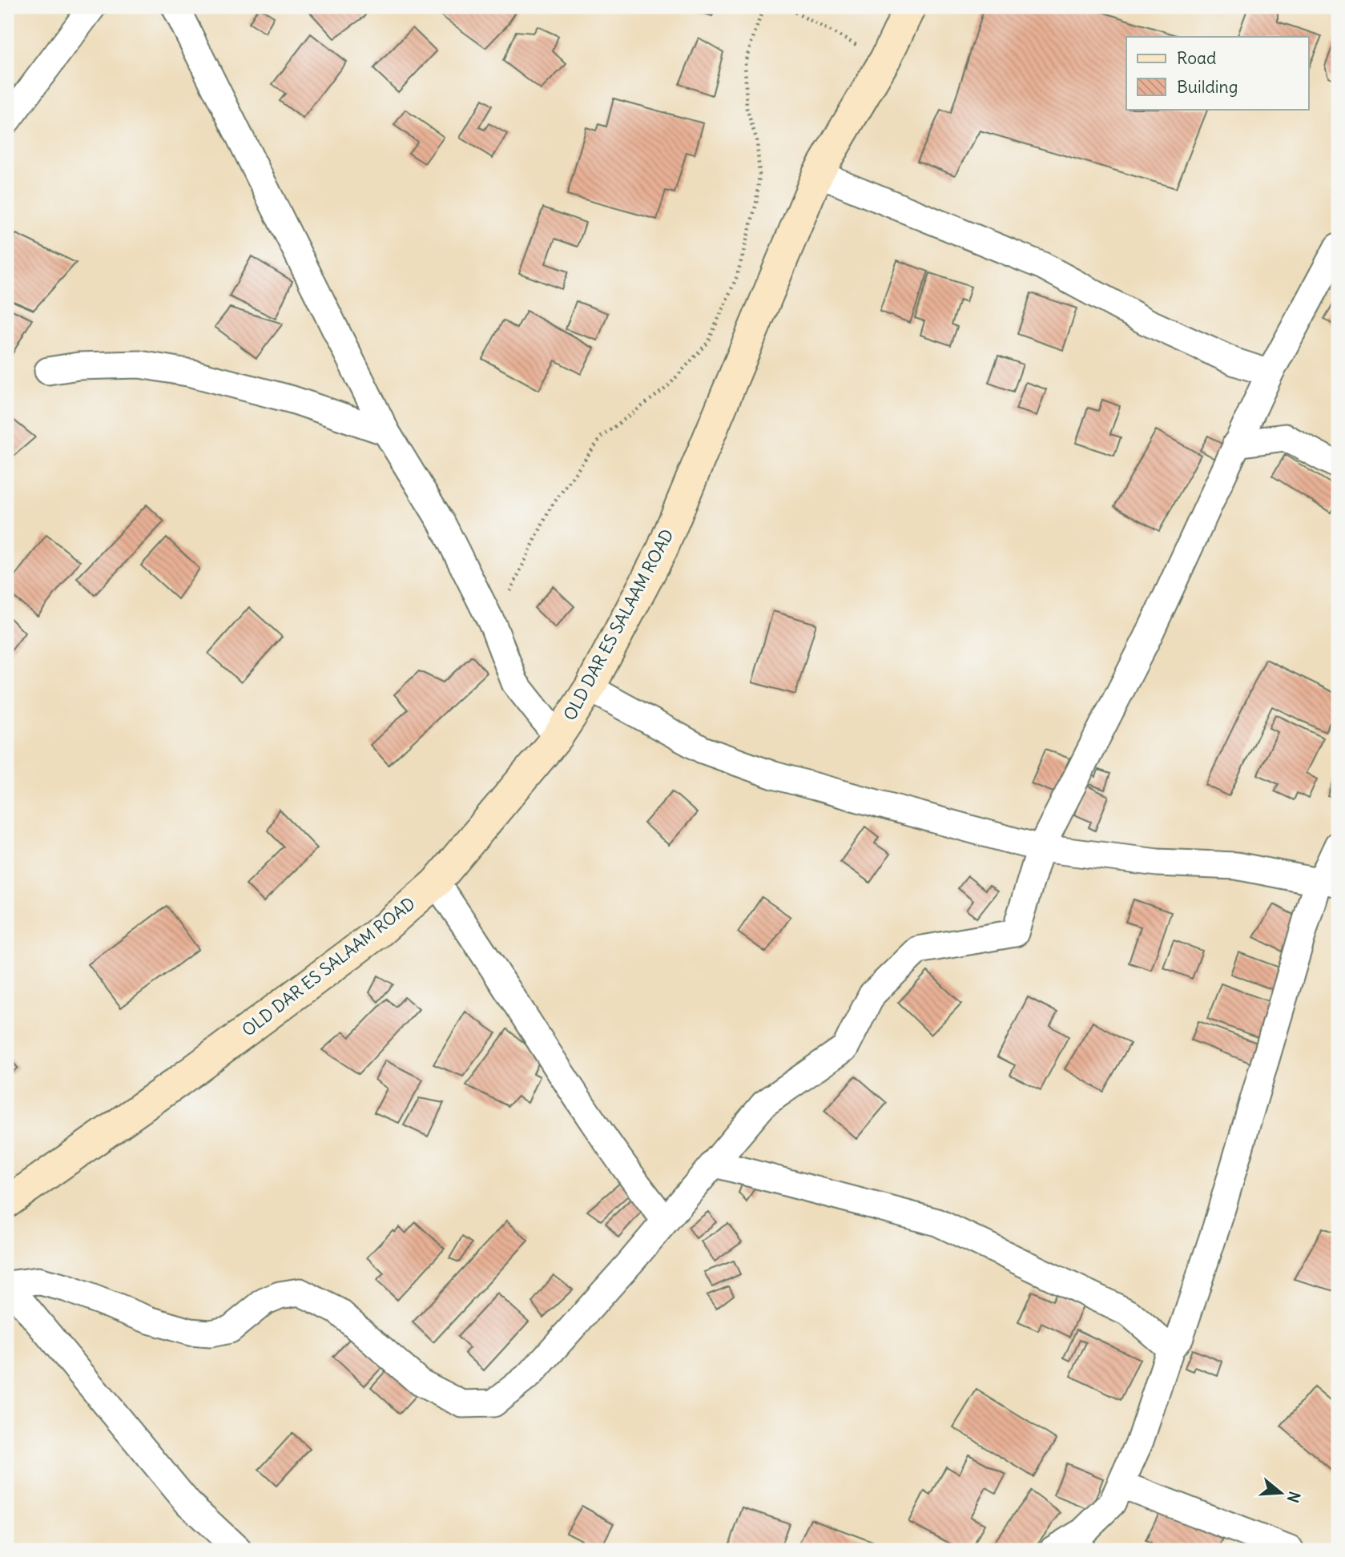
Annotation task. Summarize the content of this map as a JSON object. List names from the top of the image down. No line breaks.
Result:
{"streets":{"street":["OLD DAR ES SALAAM ROAD"]},"legend":["Road","Building"],"north":"right"}
